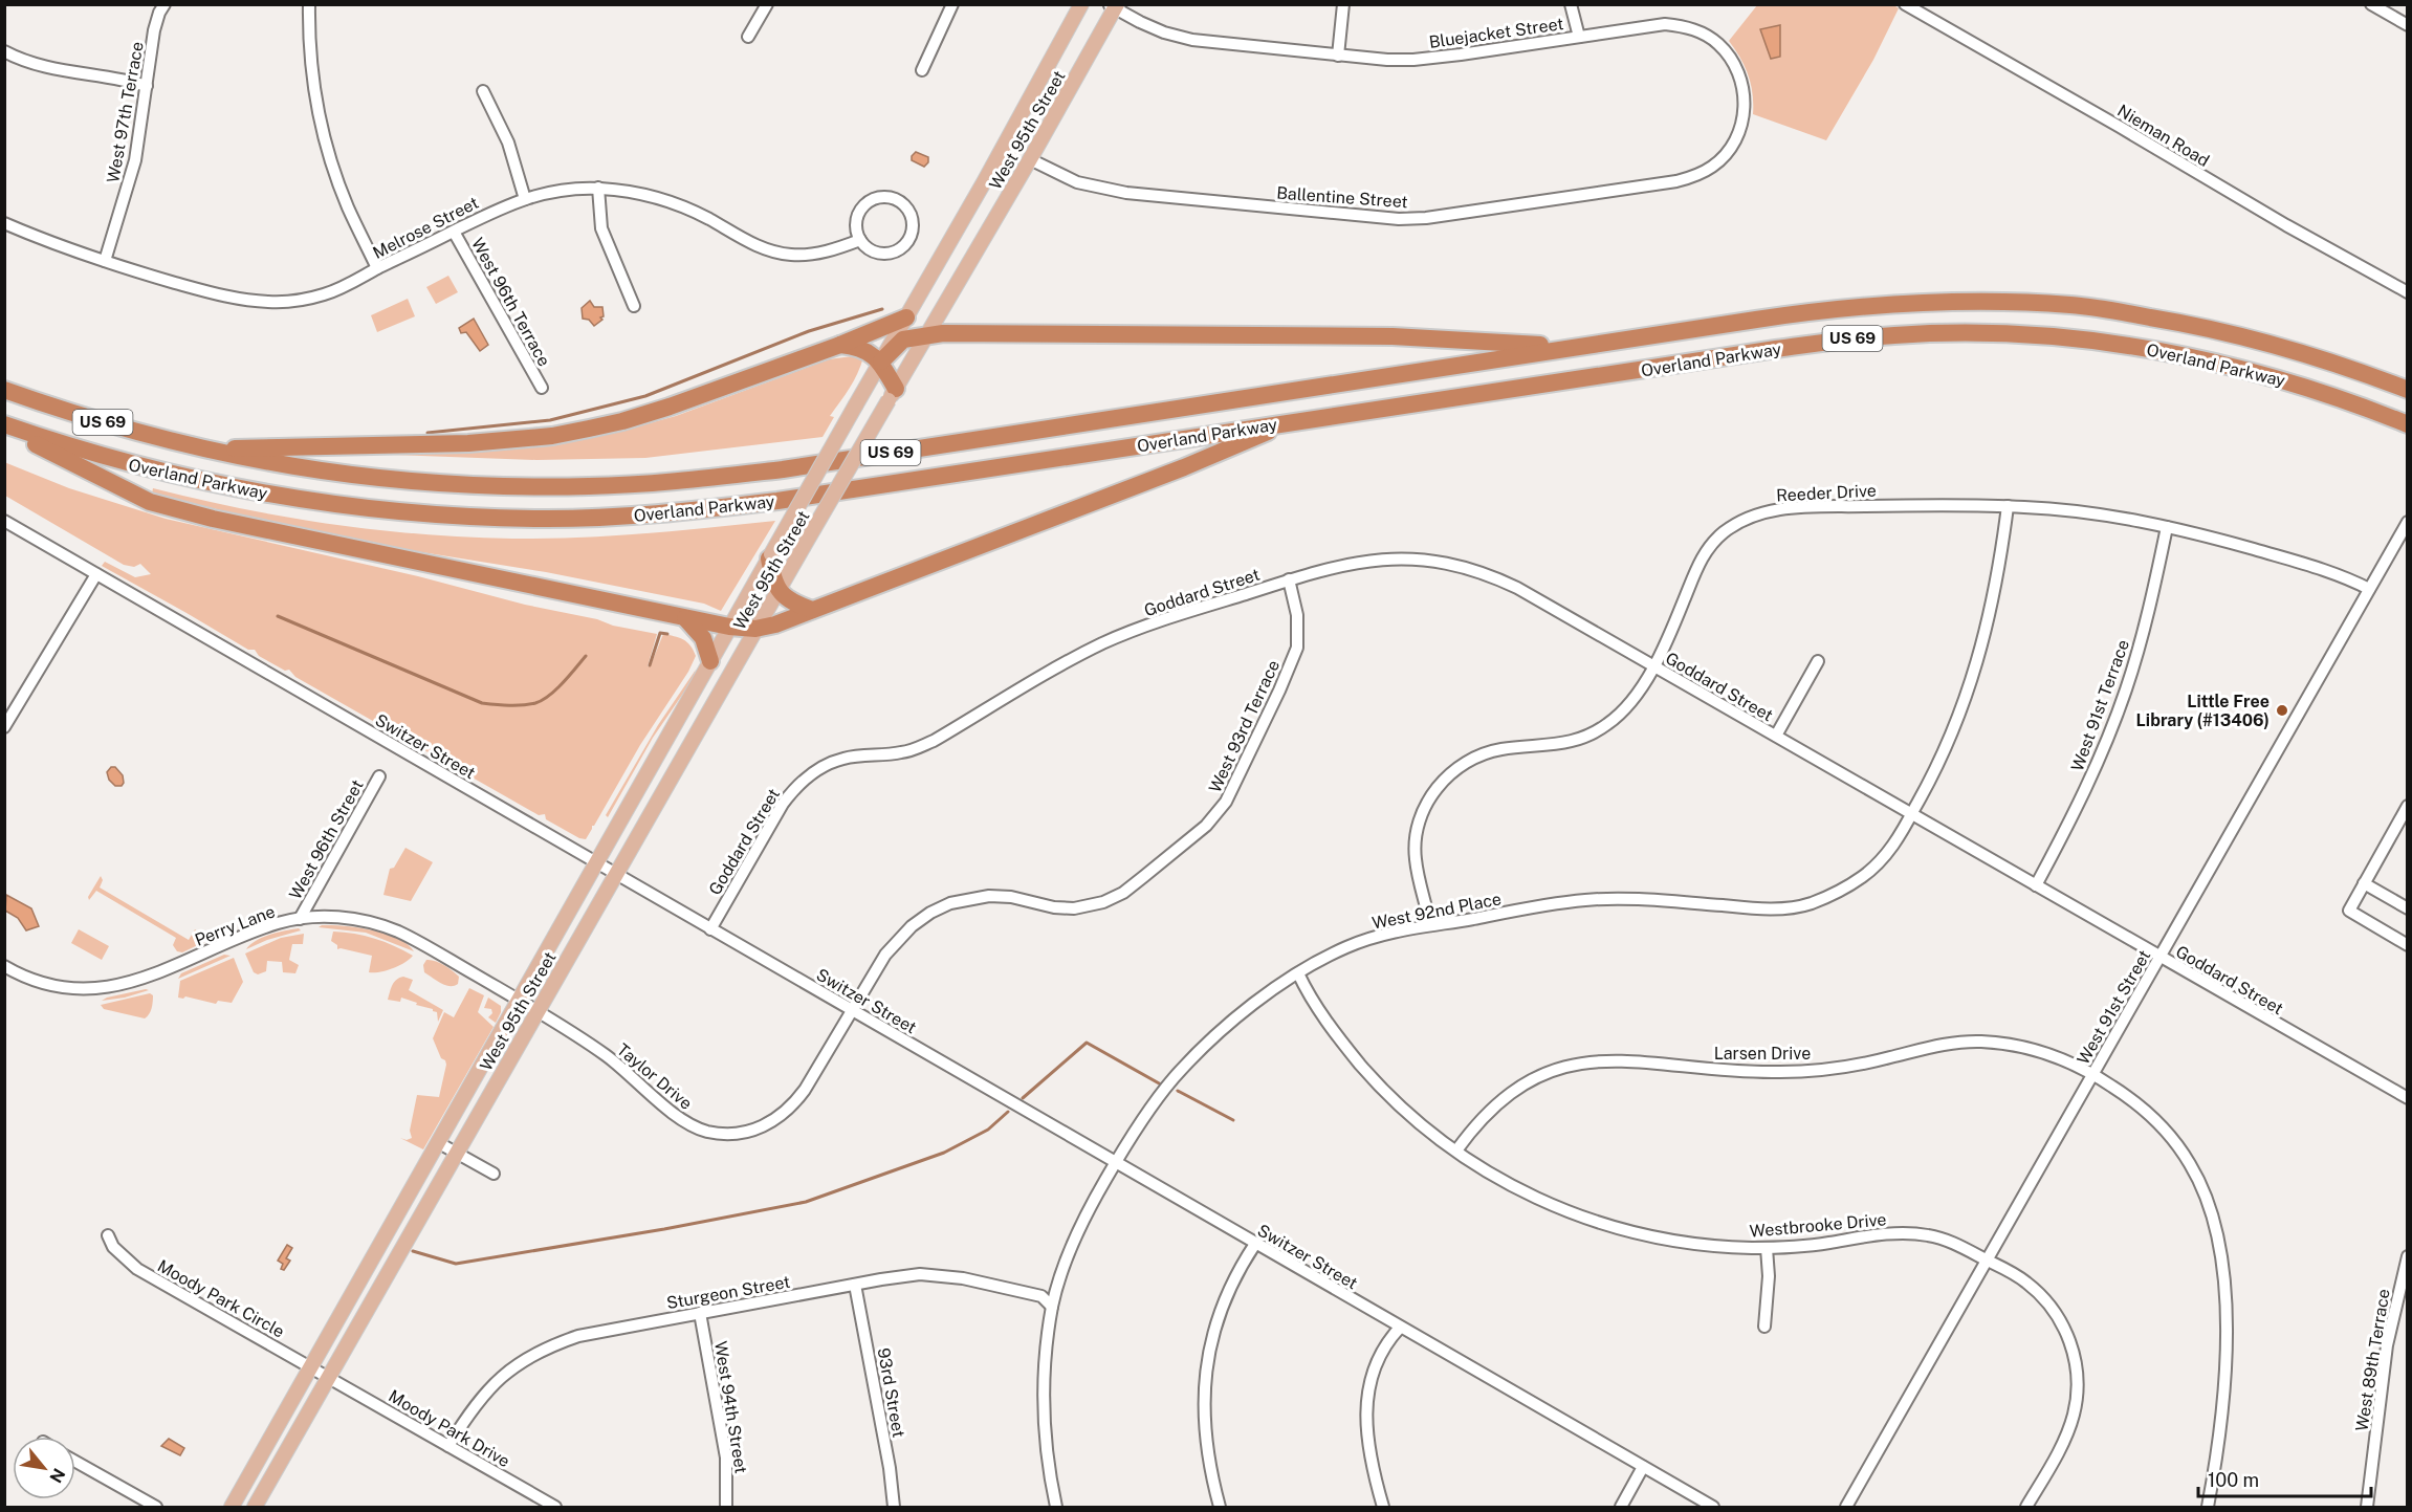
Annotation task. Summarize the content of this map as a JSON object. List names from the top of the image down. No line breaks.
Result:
{"streets":{"highway":["US 69","Overland Parkway"],"main road":["West 95th Street"],"street":["Bluejacket Street","West 97th Terrace","Nieman Road","Ballentine Street","Melrose Street","West 96th Terrace","Reeder Drive","Goddard Street","West 91st Terrace","West 93rd Terrace","Switzer Street","West 96th Street","West 92nd Place","Perry Lane","West 91st Street","Larsen Drive","Taylor Drive","Westbrooke Drive","Sturgeon Street","Moody Park Circle","West 89th Terrace","93rd Street","West 94th Street","Moody Park Drive"]},"crossings":[["Bluejacket Street","West 95th Street"],["Bluejacket Street","Ballentine Street"],["West 97th Terrace","Melrose Street"],["West 95th Street","Ballentine Street"],["West 95th Street","Switzer Street"],["West 95th Street","Perry Lane"],["West 95th Street","Taylor Drive"],["West 95th Street","Moody Park Circle"],["West 95th Street","Moody Park Drive"],["Melrose Street","West 96th Terrace"],["Reeder Drive","Goddard Street"],["Reeder Drive","West 91st Terrace"],["Reeder Drive","West 92nd Place"],["Reeder Drive","West 91st Street"],["Goddard Street","West 91st Terrace"],["Goddard Street","West 93rd Terrace"],["Goddard Street","Switzer Street"],["Goddard Street","West 92nd Place"],["Goddard Street","West 91st Street"],["West 93rd Terrace","Switzer Street"],["West 93rd Terrace","Taylor Drive"],["Switzer Street","West 92nd Place"],["Switzer Street","Taylor Drive"],["West 96th Street","Perry Lane"],["West 92nd Place","Westbrooke Drive"],["West 92nd Place","Sturgeon Street"],["Perry Lane","Taylor Drive"],["West 91st Street","Larsen Drive"],["West 91st Street","Westbrooke Drive"],["Larsen Drive","Westbrooke Drive"],["Sturgeon Street","93rd Street"],["Sturgeon Street","West 94th Street"],["Sturgeon Street","Moody Park Drive"],["Moody Park Circle","Moody Park Drive"]],"places":["Little Free Library (#13406)"],"scale_bar":"100 m","north":"bottom right"}
